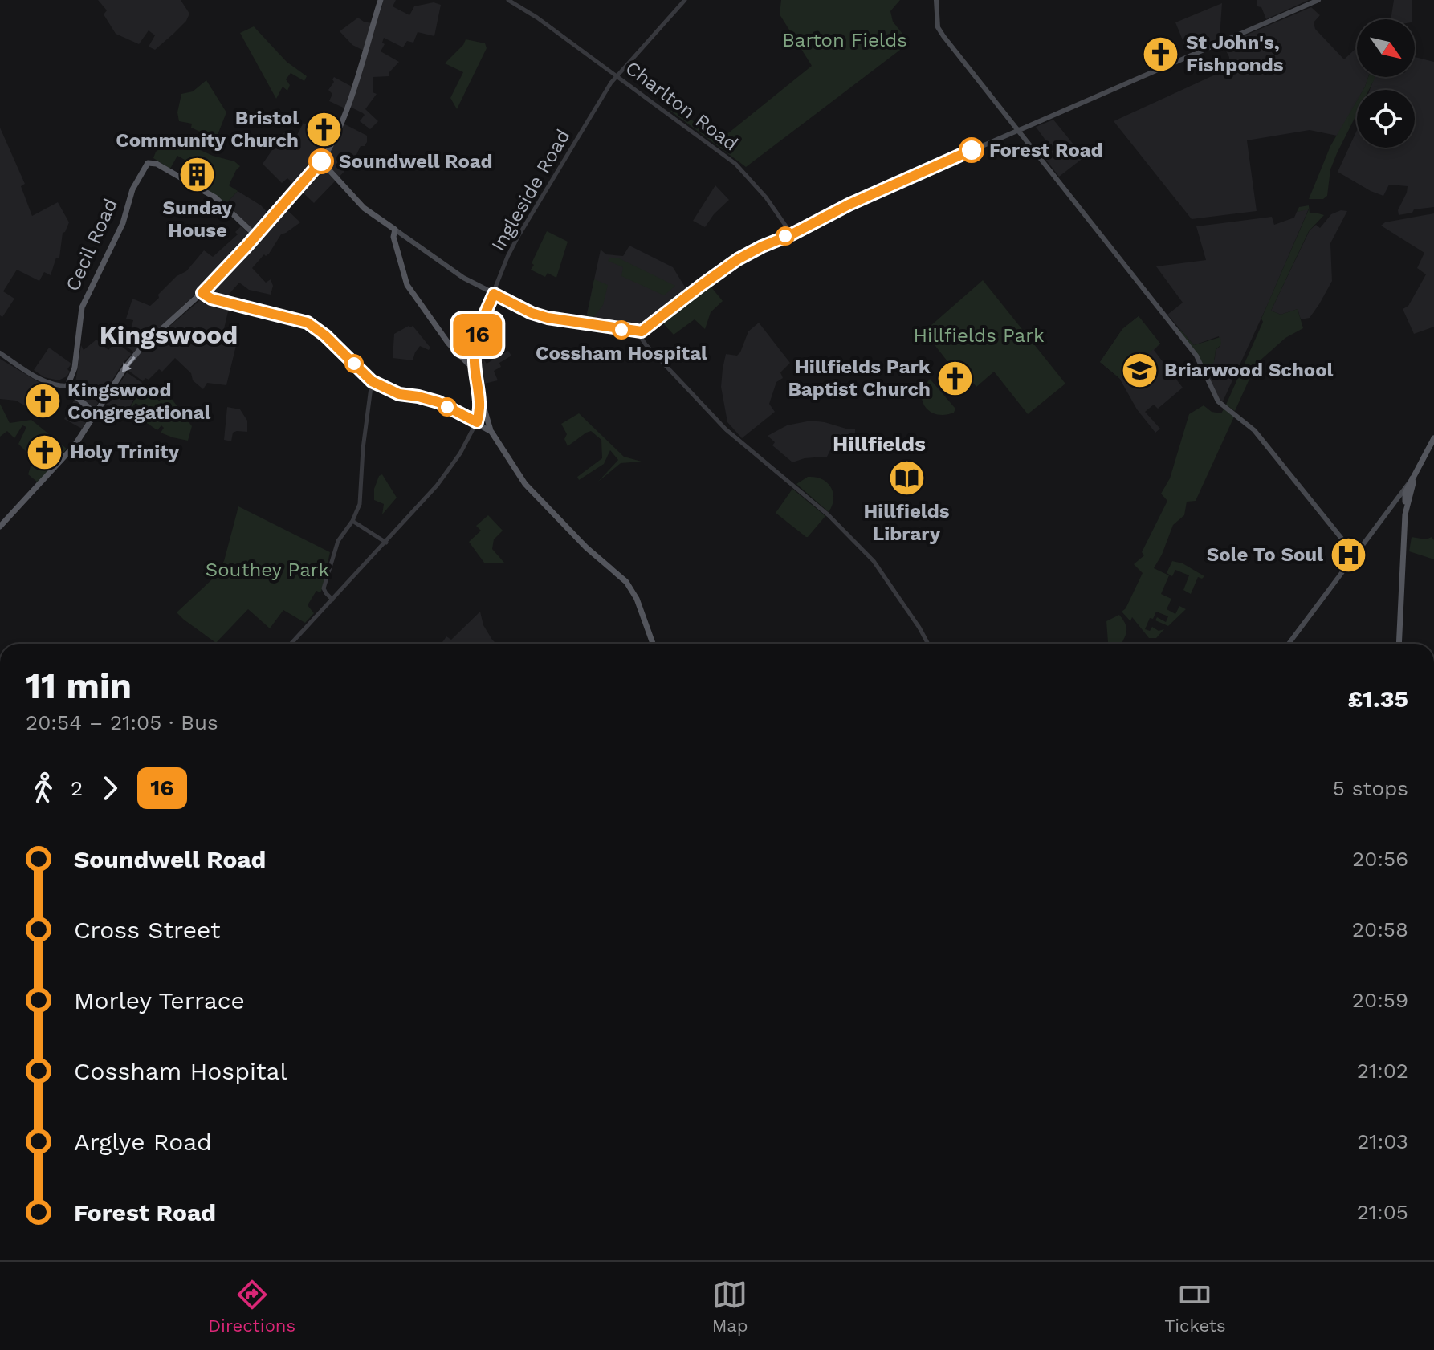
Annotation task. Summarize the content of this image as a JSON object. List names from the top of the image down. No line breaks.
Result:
{"streets":{"main road":["Cecil Road"],"street":["Charlton Road","Ingleside Road"]},"crossings":[["Charlton Road","Ingleside Road"]],"districts":["Kingswood","Hillfields"],"parks":["Barton Fields","Hillfields Park","Southey Park"],"places":{"church":["St John's, Fishponds","Bristol Community Church","Hillfields Park Baptist Church","Kingswood Congregational","Holy Trinity"],"other":["Forest Road","Soundwell Road","Cossham Hospital"],"building":["Sunday House"],"school or university":["Briarwood School"],"library":["Hillfields Library"],"hospital":["Sole To Soul"]},"lines":["bus line 16"],"north":"bottom right","page":{"on_map":"16","heading":["11 min","20:54 – 21:05 · Bus","£1.35"],"legs":["2","16","5 stops"],"list":[{"name":"Soundwell Road","value":"20:56"},{"name":"Cross Street","value":"20:58"},{"name":"Morley Terrace","value":"20:59"},{"name":"Cossham Hospital","value":"21:02"},{"name":"Arglye Road","value":"21:03"},{"name":"Forest Road","value":"21:05"}],"tabs":["Directions","Map","Tickets"]}}
